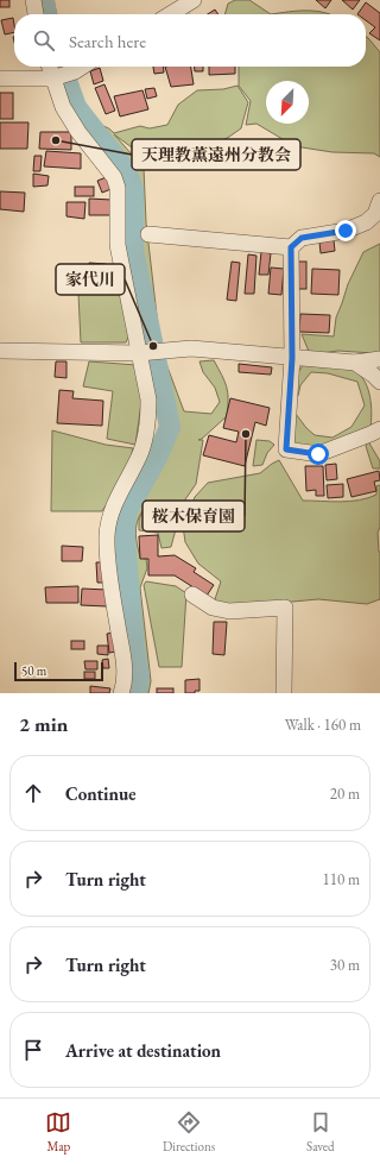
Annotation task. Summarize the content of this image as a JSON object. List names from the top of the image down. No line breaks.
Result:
{"places":["天理教薫遠州分教会","家代川","桜木保育園"],"scale_bar":"50 m","north":"bottom left","page":{"search":"Search here","scale":"50 m","heading":["2 min","Walk · 160 m"],"list":[["Continue","20 m"],["Turn right","110 m"],["Turn right","30 m"],"Arrive at destination"],"nav":["Map","Directions","Saved"]}}
